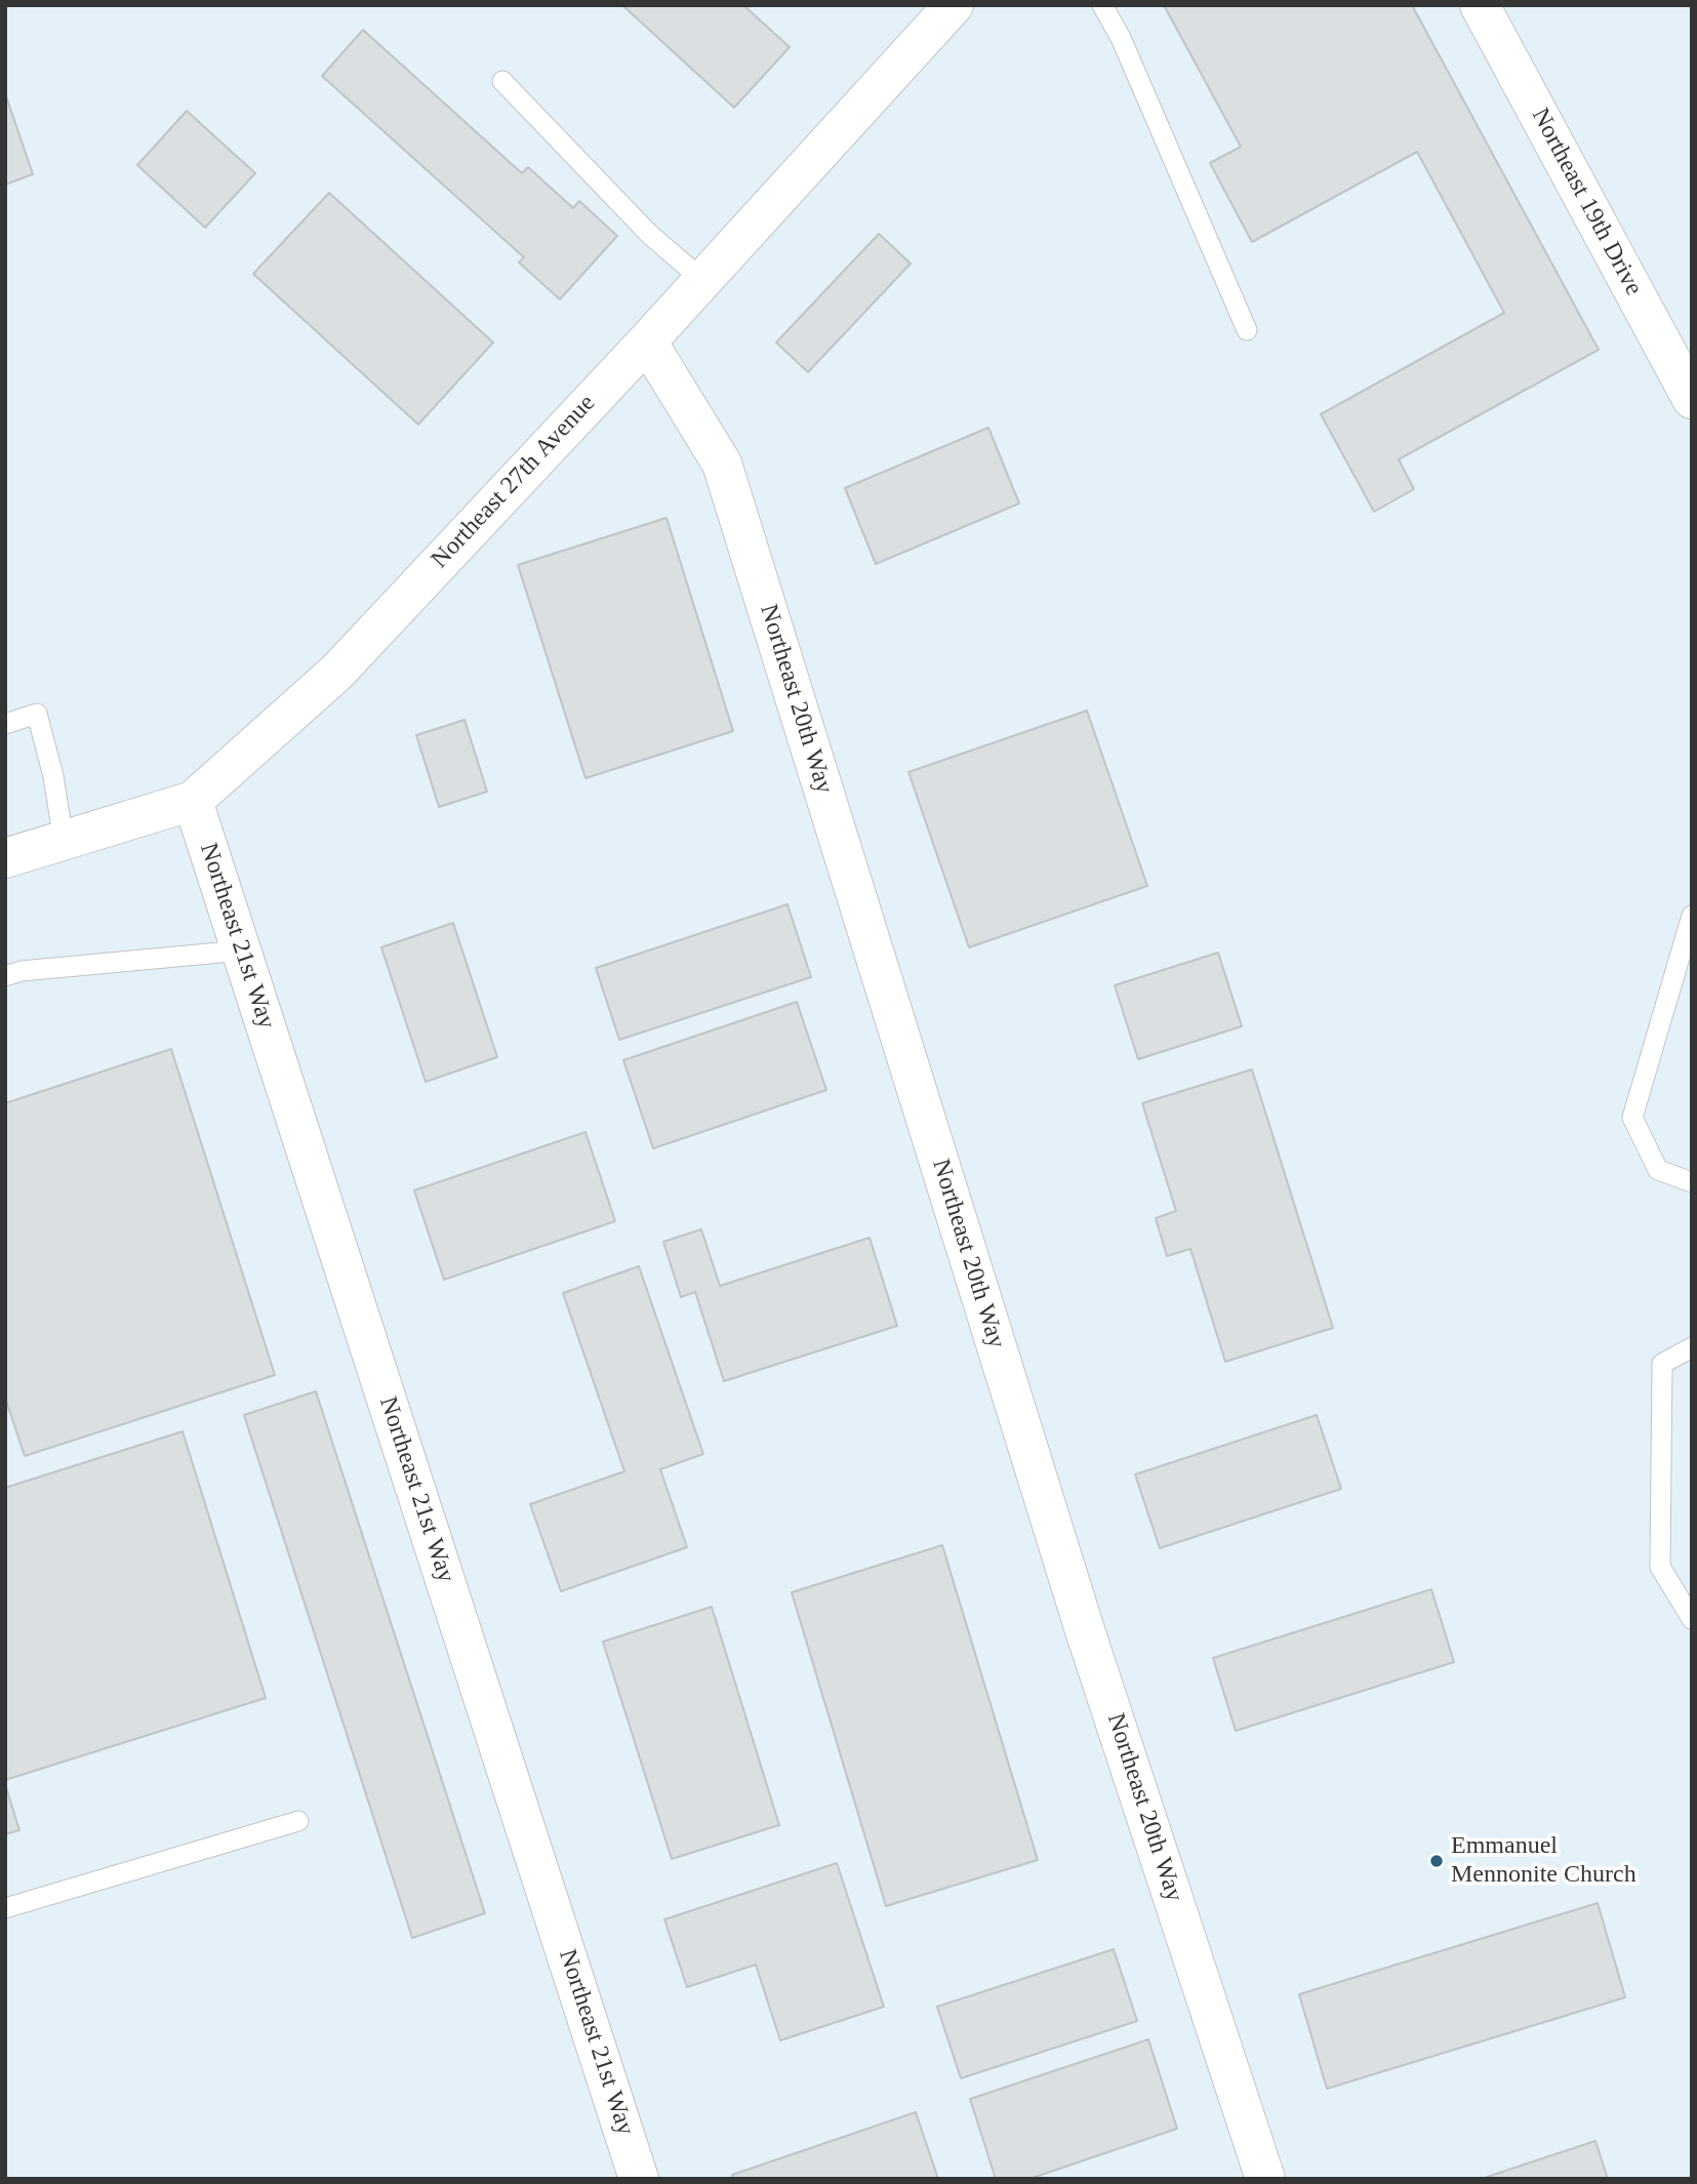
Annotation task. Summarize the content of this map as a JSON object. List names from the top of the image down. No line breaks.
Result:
{"streets":{"street":["Northeast 19th Drive","Northeast 27th Avenue","Northeast 20th Way","Northeast 21st Way"]},"crossings":[["Northeast 27th Avenue","Northeast 20th Way"],["Northeast 27th Avenue","Northeast 21st Way"]],"places":["Emmanuel Mennonite Church"]}
